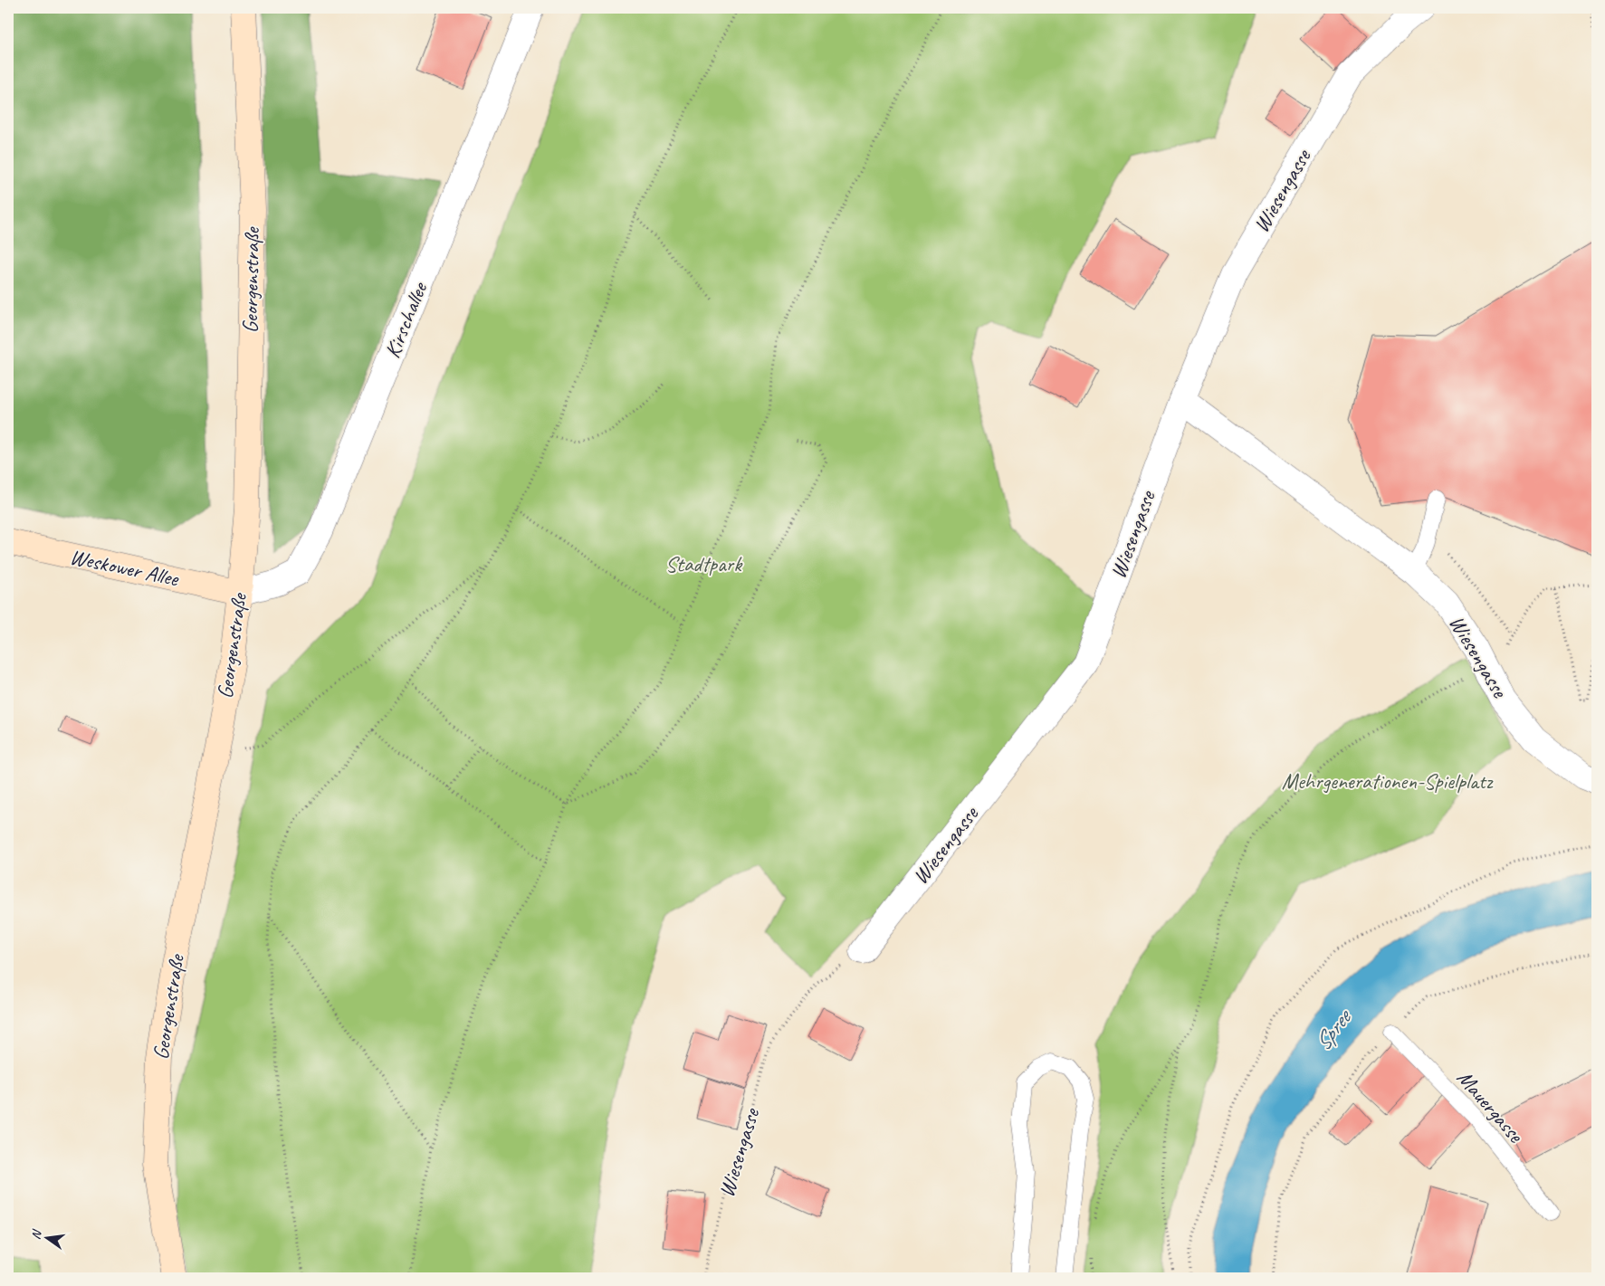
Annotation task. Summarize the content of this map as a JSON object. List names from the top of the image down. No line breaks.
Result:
{"streets":{"main road":["Georgenstraße","Weskower Allee"],"street":["Wiesengasse","Kirschallee"],"lane":["Mauergasse"]},"crossings":[["Georgenstraße","Kirschallee"],["Georgenstraße","Weskower Allee"],["Kirschallee","Weskower Allee"]],"water":["Spree"],"parks":["Stadtpark","Mehrgenerationen-Spielplatz"],"north":"left"}
